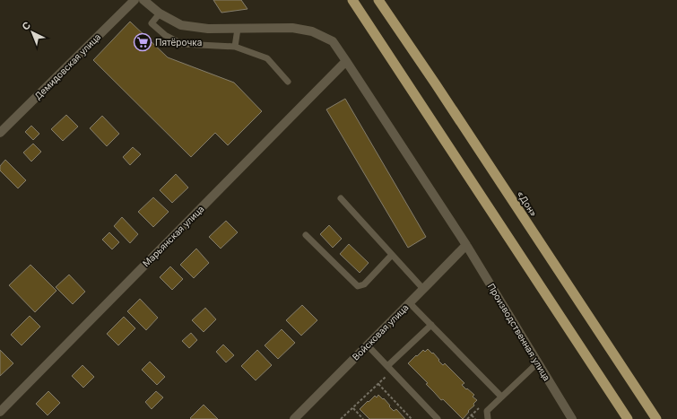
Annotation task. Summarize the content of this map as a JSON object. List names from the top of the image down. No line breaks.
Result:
{"streets":{"highway":["«Дон»"],"street":["Демидовская улица","Марьянская улица","Войсковая улица","Производственная улица"]},"crossings":[["Марьянская улица","Производственная улица"],["Войсковая улица","Производственная улица"]],"places":{"supermarket":["Пятёрочка"]},"north":"top left"}
